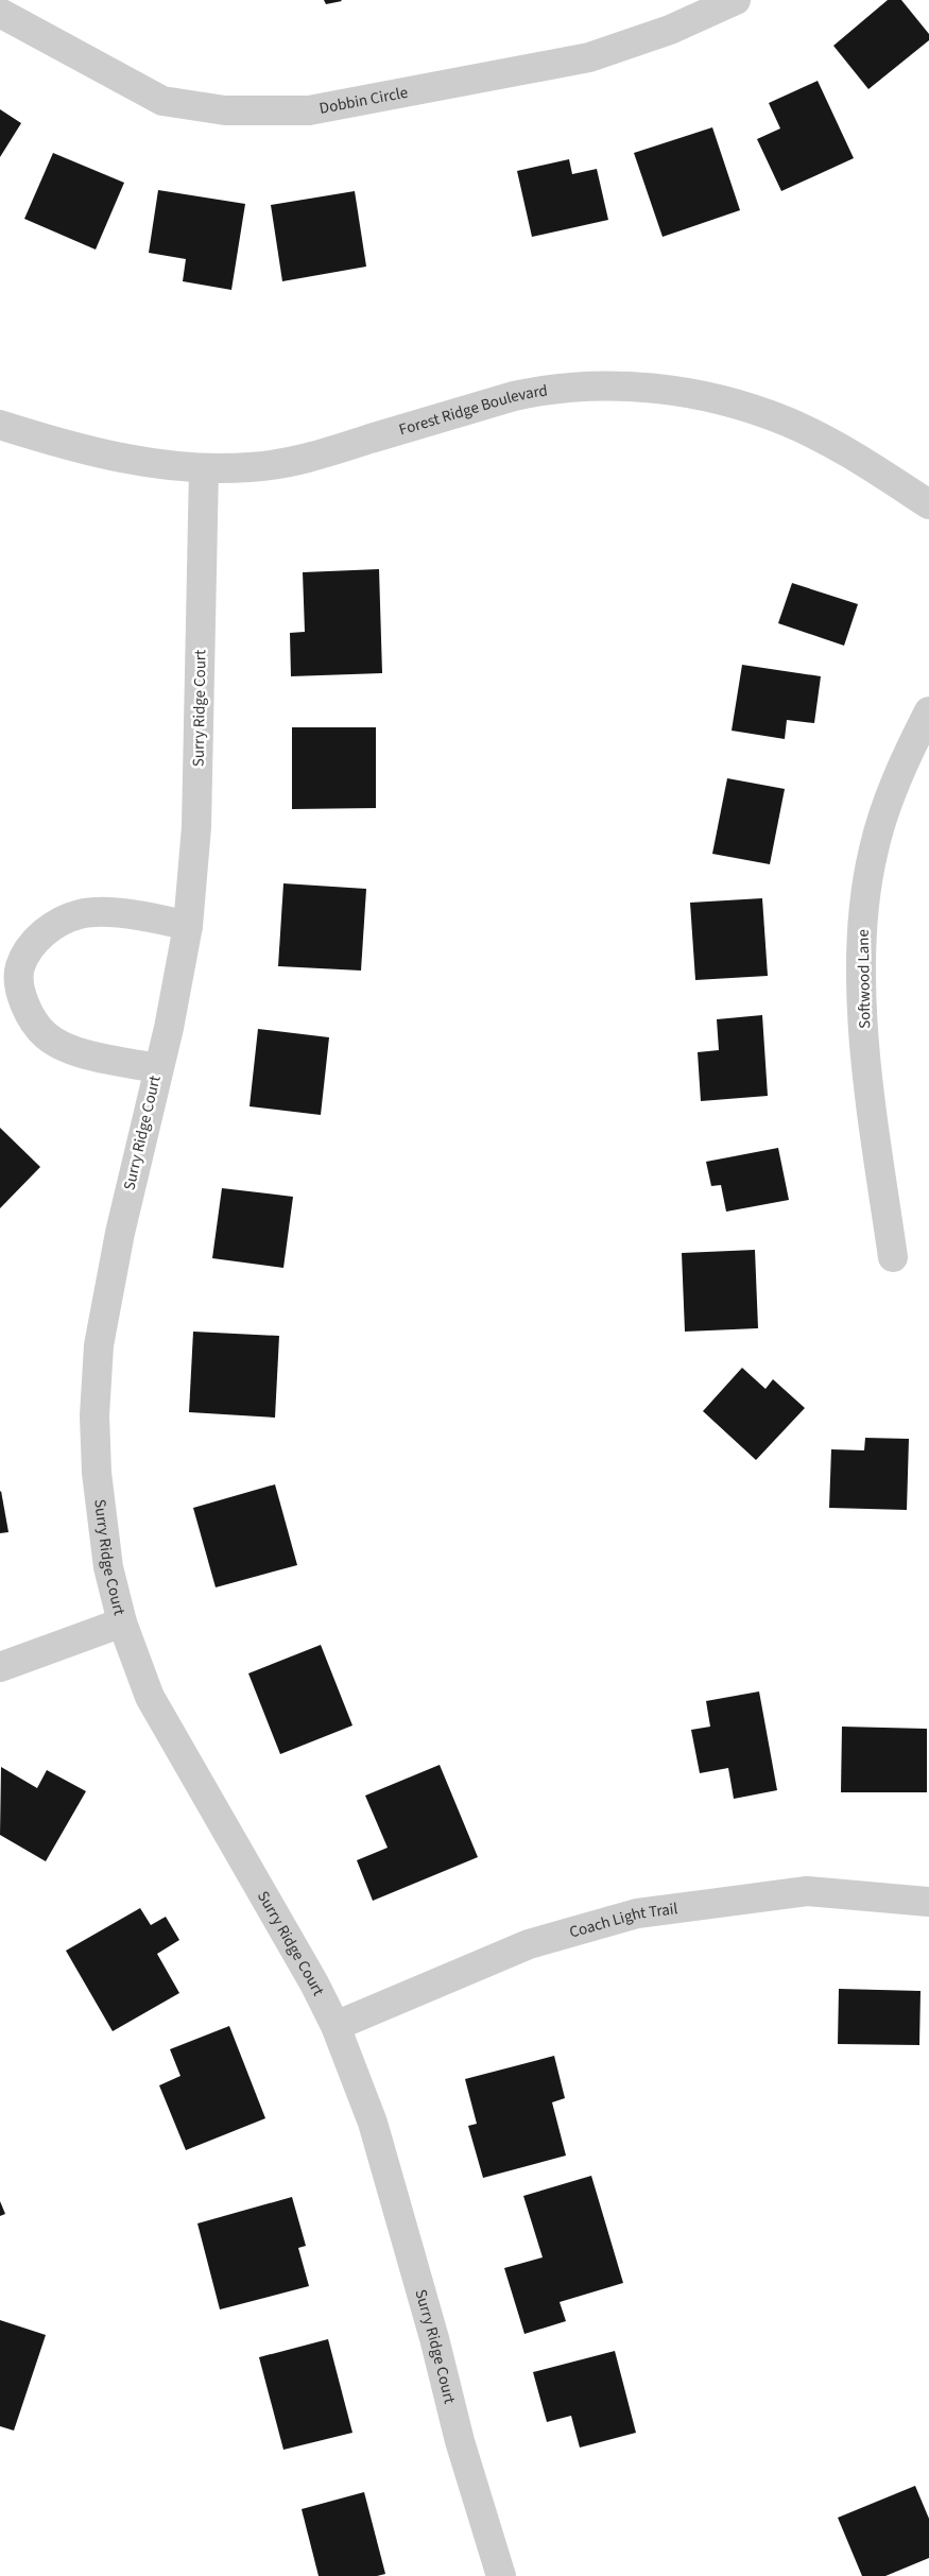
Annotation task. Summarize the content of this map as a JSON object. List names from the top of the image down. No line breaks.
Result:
{"streets":{"street":["Dobbin Circle","Forest Ridge Boulevard","Surry Ridge Court","Softwood Lane","Coach Light Trail"]},"crossings":[["Forest Ridge Boulevard","Surry Ridge Court"],["Surry Ridge Court","Coach Light Trail"]]}
